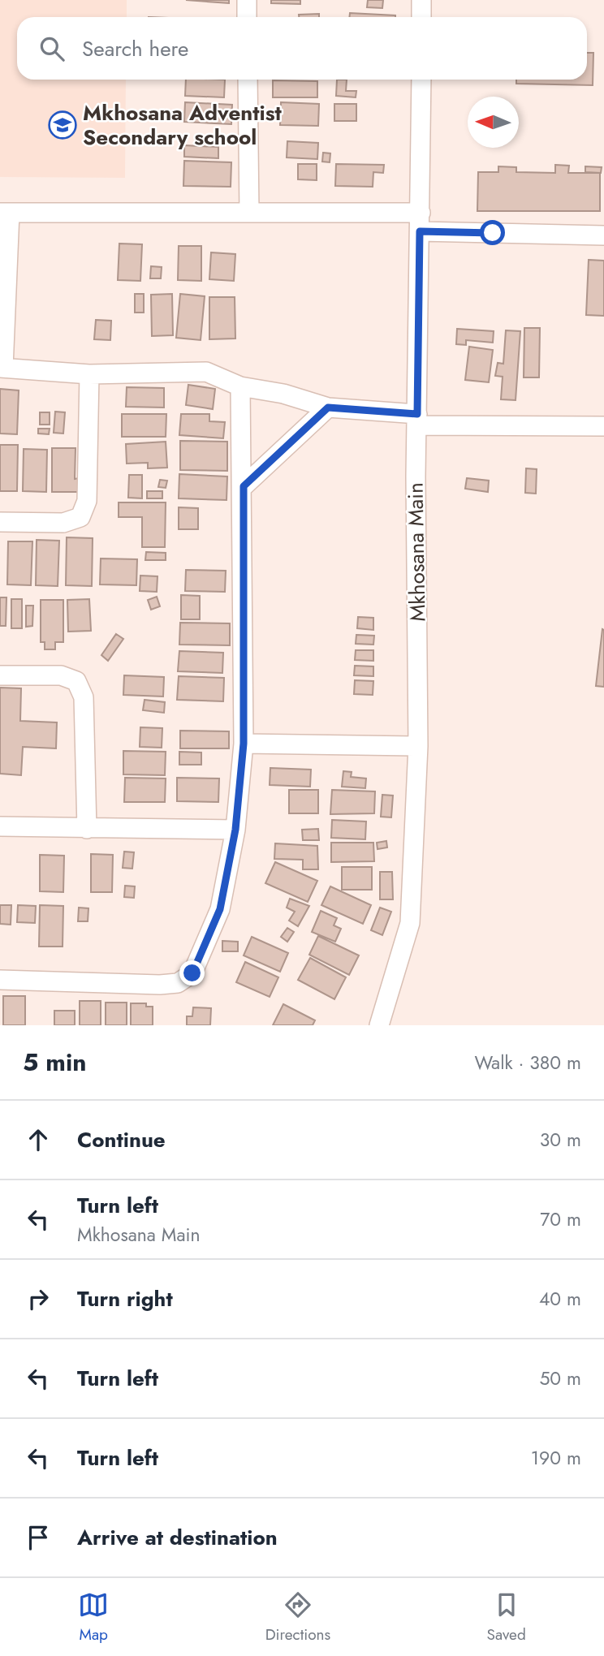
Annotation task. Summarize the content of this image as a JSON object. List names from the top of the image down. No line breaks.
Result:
{"streets":{"street":["Mkhosana Main"]},"places":{"school or university":["Mkhosana Adventist Secondary school"]},"north":"left","page":{"search":"Search here","heading":["5 min","Walk · 380 m"],"list":[["Continue","30 m"],["Turn left","Mkhosana Main","70 m"],["Turn right","40 m"],["Turn left","50 m"],["Turn left","190 m"],"Arrive at destination"],"nav":["Map","Directions","Saved"]}}
